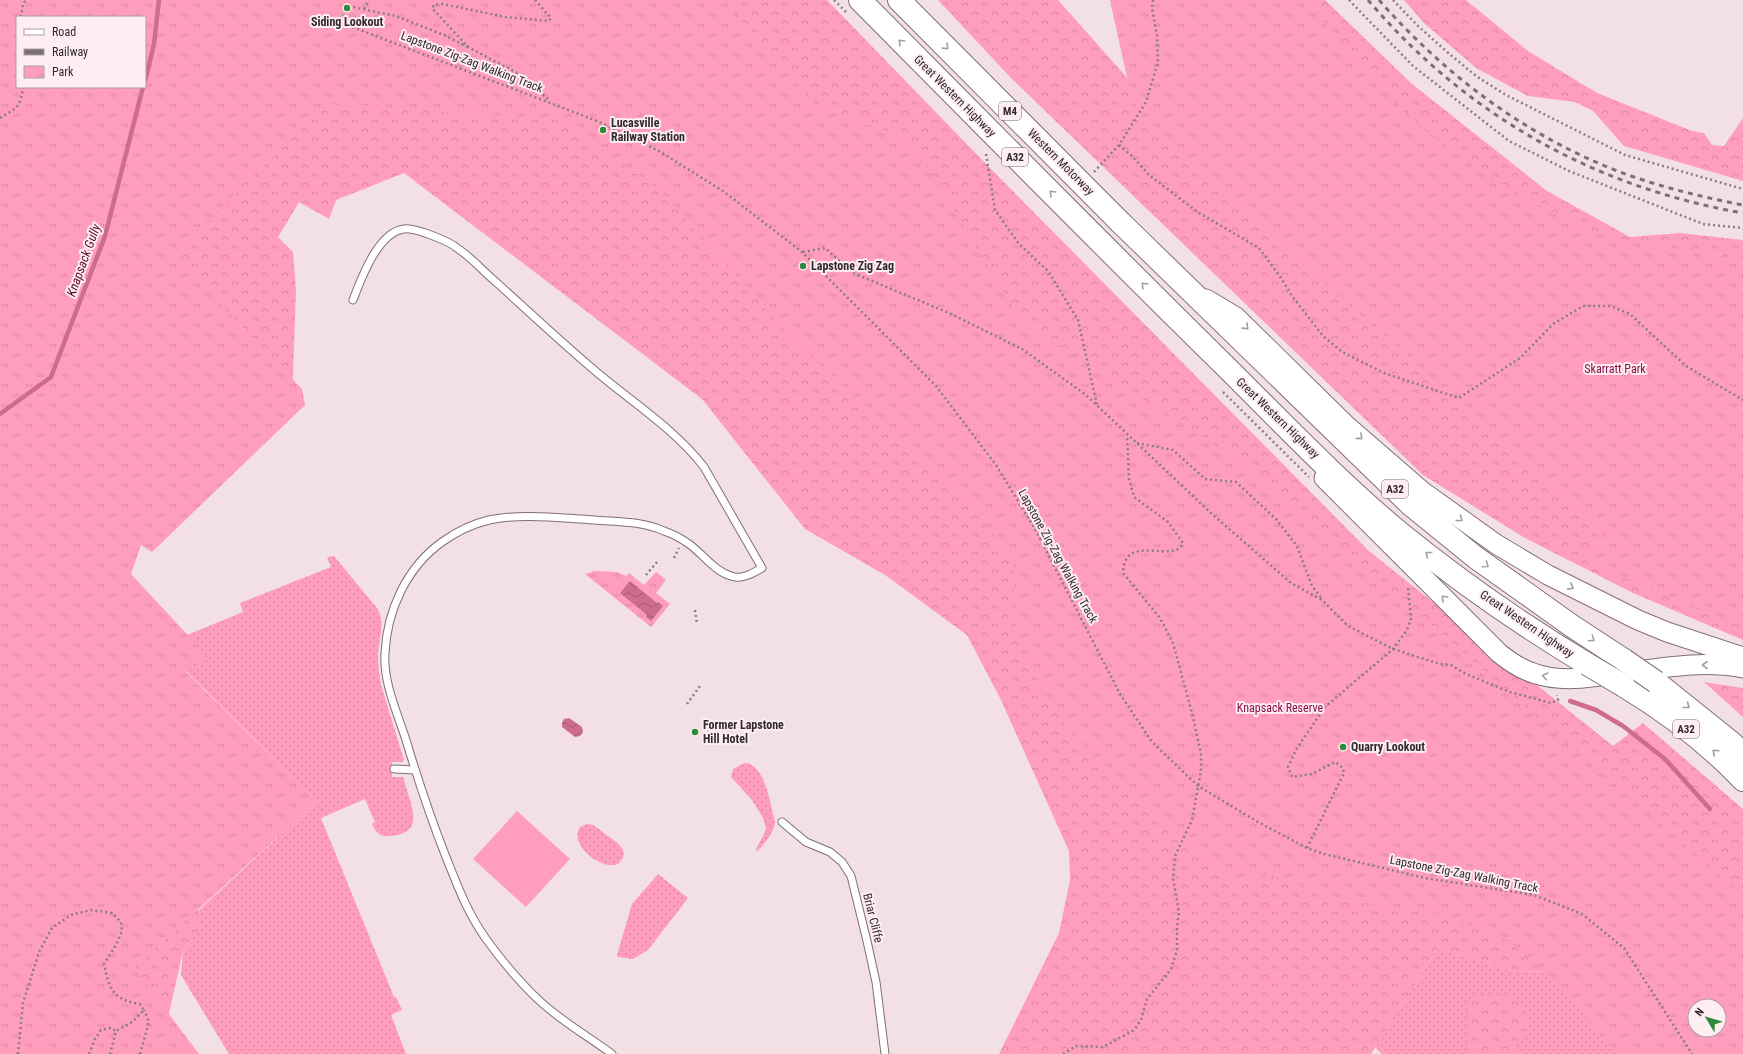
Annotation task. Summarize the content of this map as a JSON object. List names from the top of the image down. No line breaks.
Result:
{"streets":{"highway":["Great Western Highway","M4","A32","Western Motorway"],"lane":["Briar Cliffe"],"path":["Lapstone Zig-Zag Walking Track"]},"crossings":[["Great Western Highway","Western Motorway"]],"one_way":["Western Motorway"],"water":["Knapsack Gully"],"parks":["Skarratt Park","Knapsack Reserve"],"places":["Siding Lookout","Lucasville Railway Station","Lapstone Zig Zag","Former Lapstone Hill Hotel","Quarry Lookout"],"legend":["Road","Railway","Park"],"north":"top left"}
